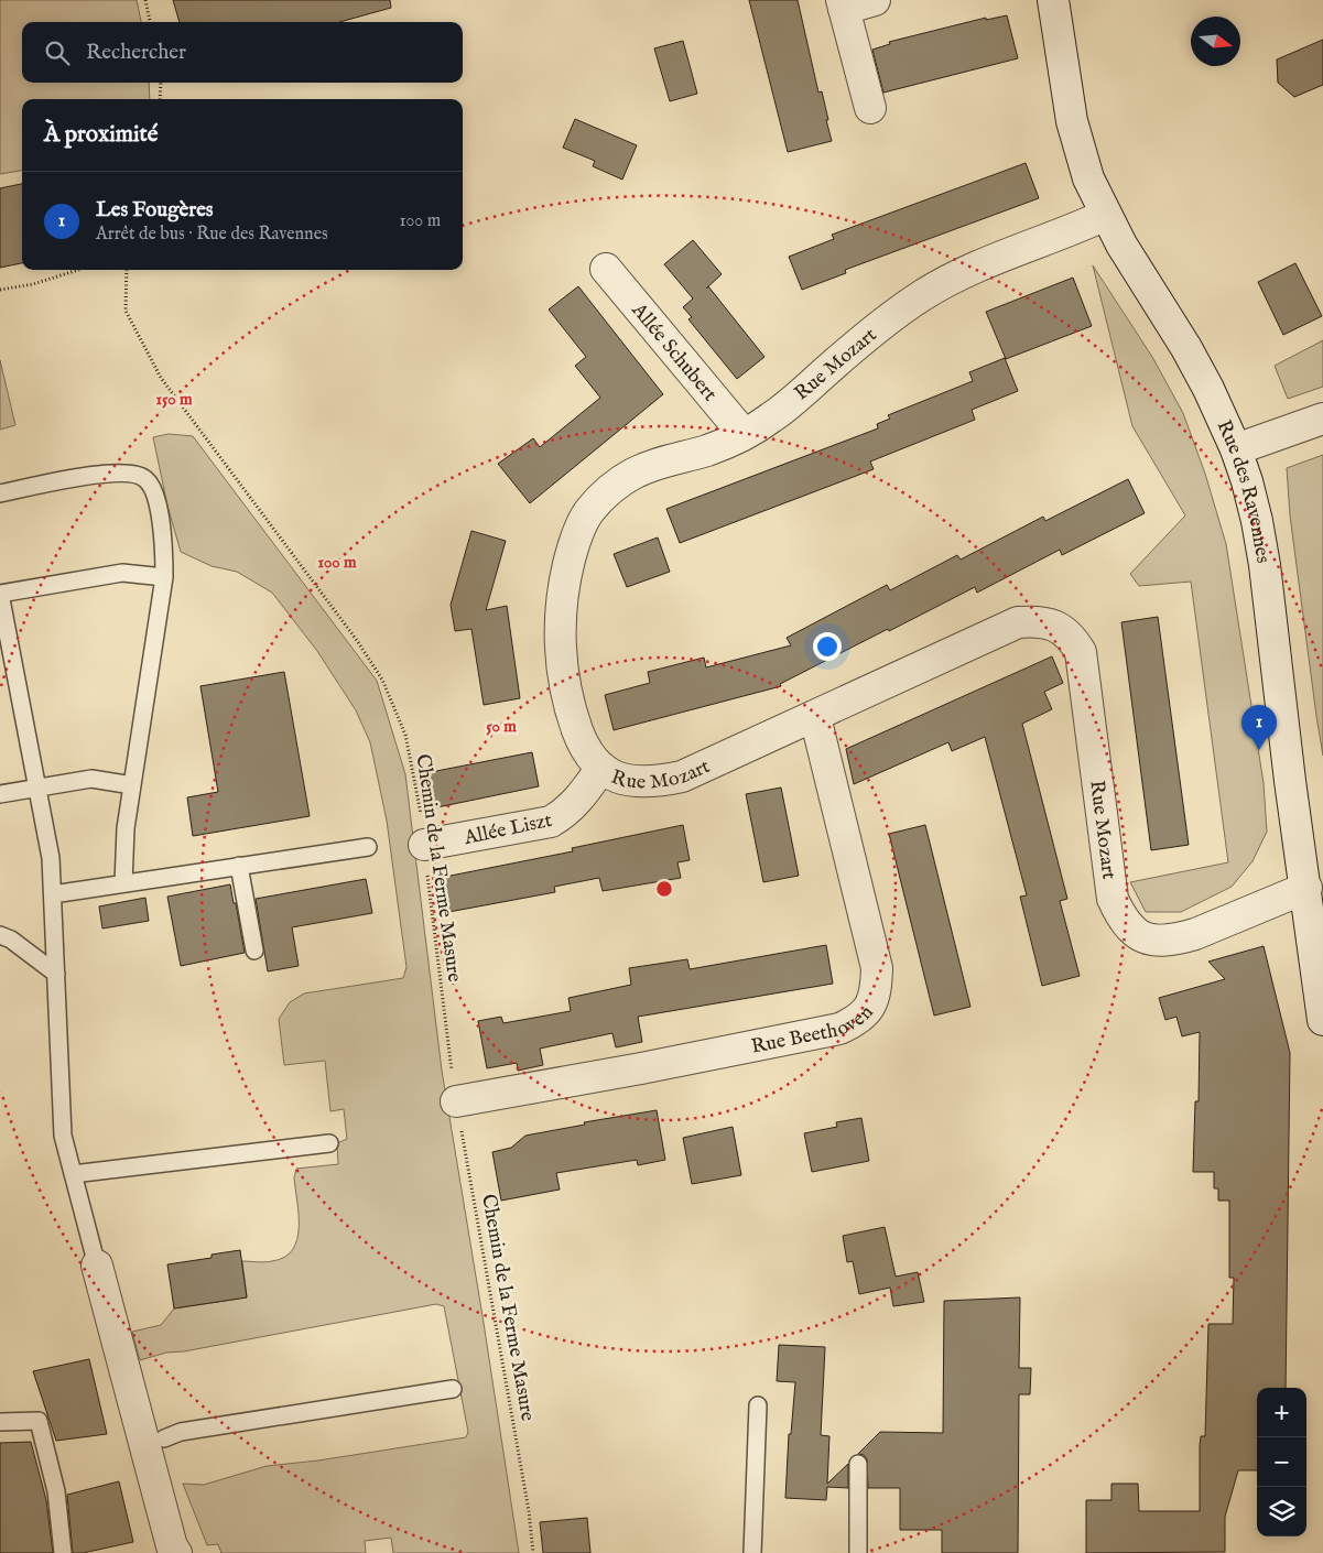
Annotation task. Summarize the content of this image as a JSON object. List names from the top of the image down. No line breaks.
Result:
{"streets":{"street":["Allée Schubert","Rue Mozart","Rue des Ravennes","Allée Liszt","Rue Beethoven"],"path":["Chemin de la Ferme Masure"]},"crossings":[["Allée Schubert","Rue Mozart"],["Rue Mozart","Rue des Ravennes"],["Rue Mozart","Allée Liszt"],["Rue Mozart","Rue Beethoven"],["Allée Liszt","Chemin de la Ferme Masure"],["Chemin de la Ferme Masure","Rue Beethoven"]],"north":"right","page":{"search":"Rechercher","heading":"À proximité","list":[{"mark":"1","name":"Les Fougères","note":"Arrêt de bus · Rue des Ravennes","value":"100 m"}],"pins":"1","map_buttons":["+","−"]},"rings":["150 m","100 m","50 m"]}
